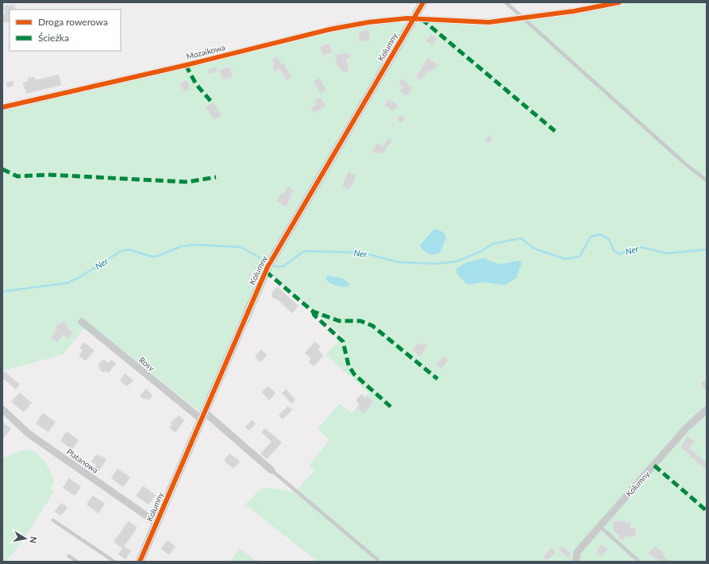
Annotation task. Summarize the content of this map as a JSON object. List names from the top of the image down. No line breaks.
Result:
{"streets":{"street":["Kolumny","Mozaikowa","Rosy","Platanowa"]},"crossings":[["Kolumny","Mozaikowa"],["Kolumny","Rosy"],["Kolumny","Platanowa"]],"water":["Ner"],"legend":["Droga rowerowa","Ścieżka"],"north":"right"}
